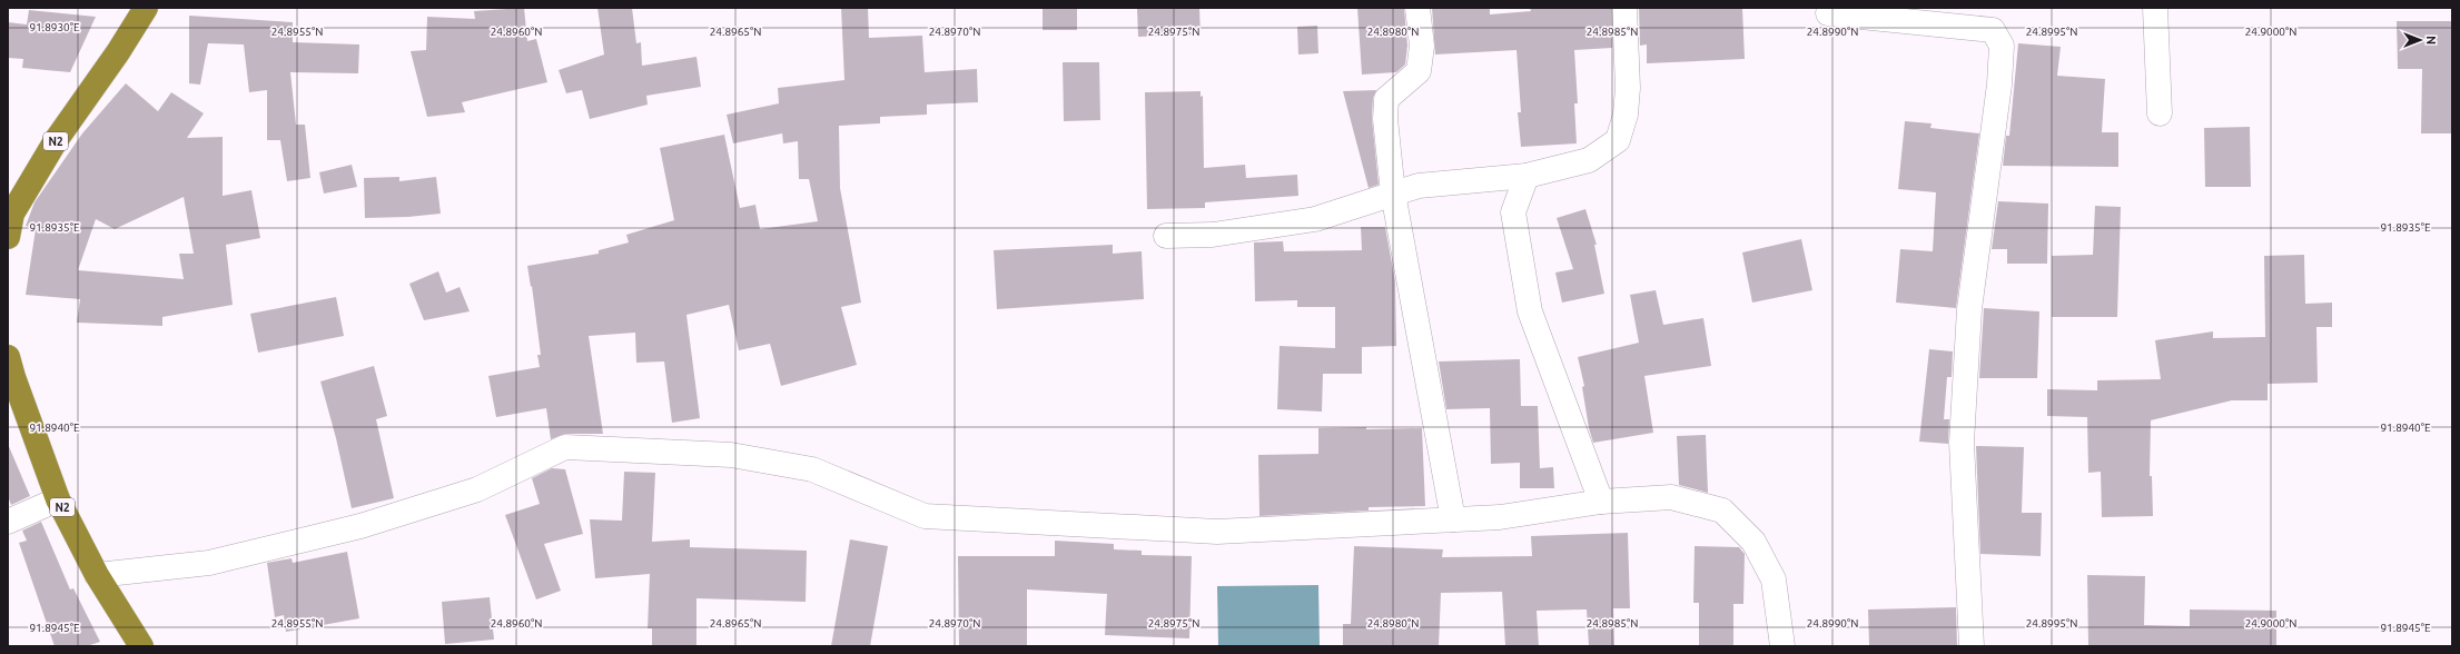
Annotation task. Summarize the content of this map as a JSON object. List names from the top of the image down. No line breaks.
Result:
{"streets":{"highway":["N2"]},"north":"right","coordinates":["91.8930°E","24.8955°N","24.8960°N","24.8965°N","24.8970°N","24.8975°N","24.8980°N","24.8985°N","24.8990°N","24.8995°N","24.9000°N","91.8935°E","91.8940°E","91.8945°E"]}
